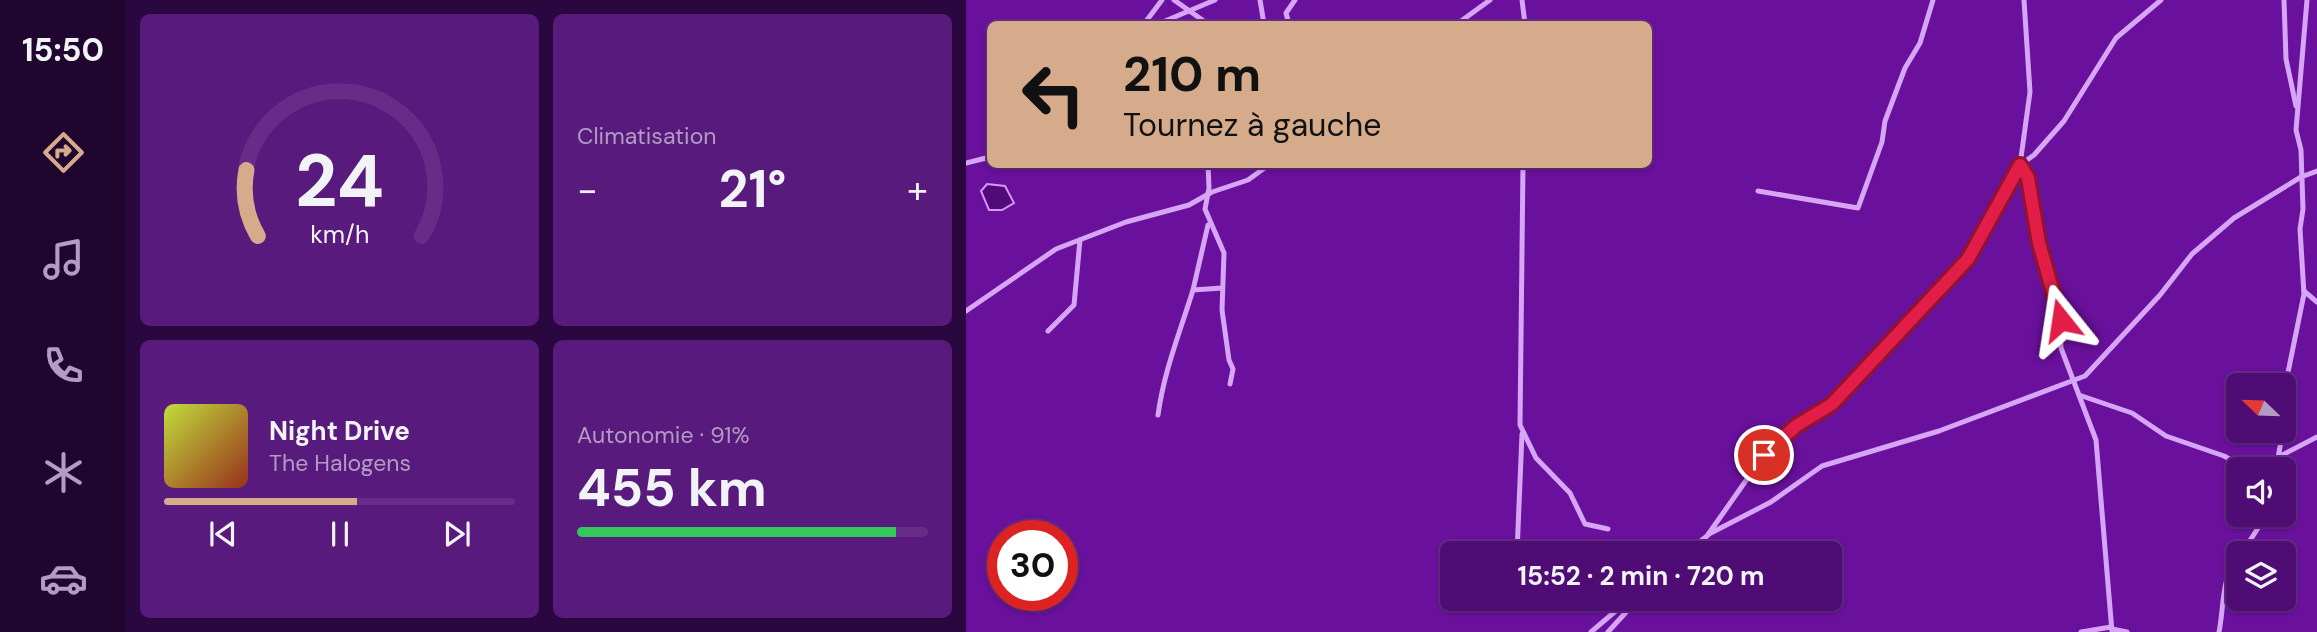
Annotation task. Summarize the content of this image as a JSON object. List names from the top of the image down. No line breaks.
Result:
{"north":"top left","page":{"tabs":"15:50","tile":["Climatisation",["Autonomie · 91%","455 km"]],"turn":["210 m","Tournez à gauche"],"heat":["−","21°","+"],"song":["Night Drive","The Halogens"],"limit":"30","trip":"15:52 · 2 min · 720 m","gauge":["24","km/h"]}}
